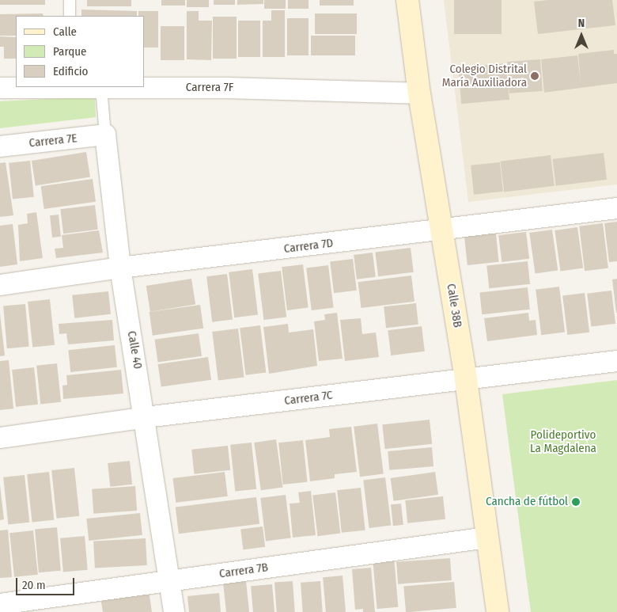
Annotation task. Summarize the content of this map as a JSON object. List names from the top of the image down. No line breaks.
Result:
{"streets":{"street":["Carrera 7F","Carrera 7E","Carrera 7D","Calle 38B","Calle 40","Carrera 7C","Carrera 7B"]},"crossings":[["Carrera 7F","Calle 38B"],["Carrera 7F","Calle 40"],["Carrera 7E","Calle 40"],["Carrera 7D","Calle 38B"],["Carrera 7D","Calle 40"],["Calle 38B","Carrera 7C"],["Calle 38B","Carrera 7B"],["Calle 40","Carrera 7C"],["Calle 40","Carrera 7B"]],"parks":["Polideportivo La Magdalena"],"places":["Colegio Distrital María Auxiliadora","Cancha de fútbol"],"legend":["Calle","Parque","Edificio"],"scale_bar":"20 m","north":"top"}
